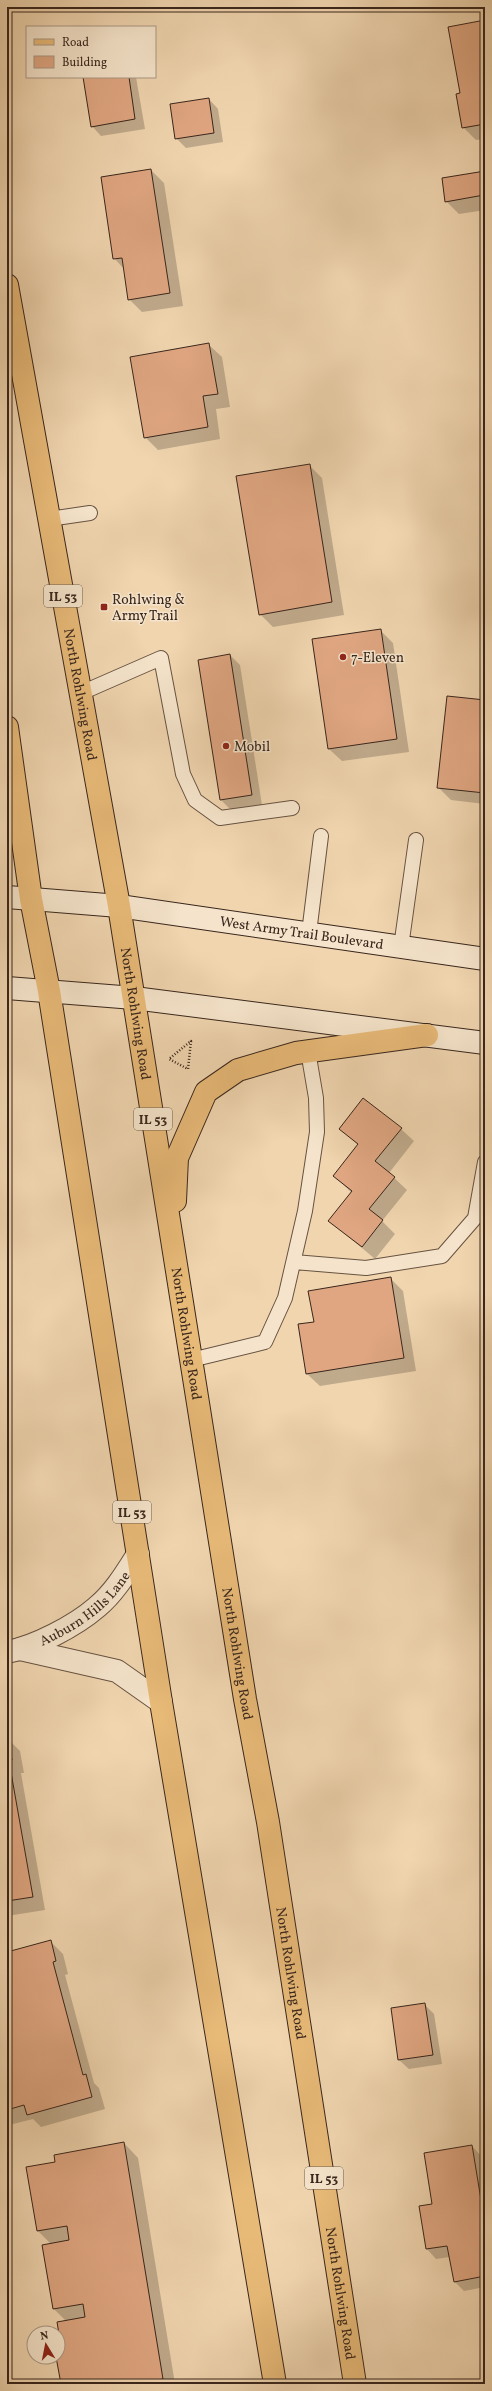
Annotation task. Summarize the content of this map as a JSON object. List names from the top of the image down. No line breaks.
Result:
{"streets":{"main road":["IL 53","North Rohlwing Road","West Army Trail Boulevard","Auburn Hills Lane"]},"crossings":[["IL 53","West Army Trail Boulevard"],["IL 53","Auburn Hills Lane"],["North Rohlwing Road","West Army Trail Boulevard"]],"places":{"transit":["Rohlwing & Army Trail"],"other":["7-Eleven","Mobil"]},"legend":["Road","Building"],"north":"top"}
